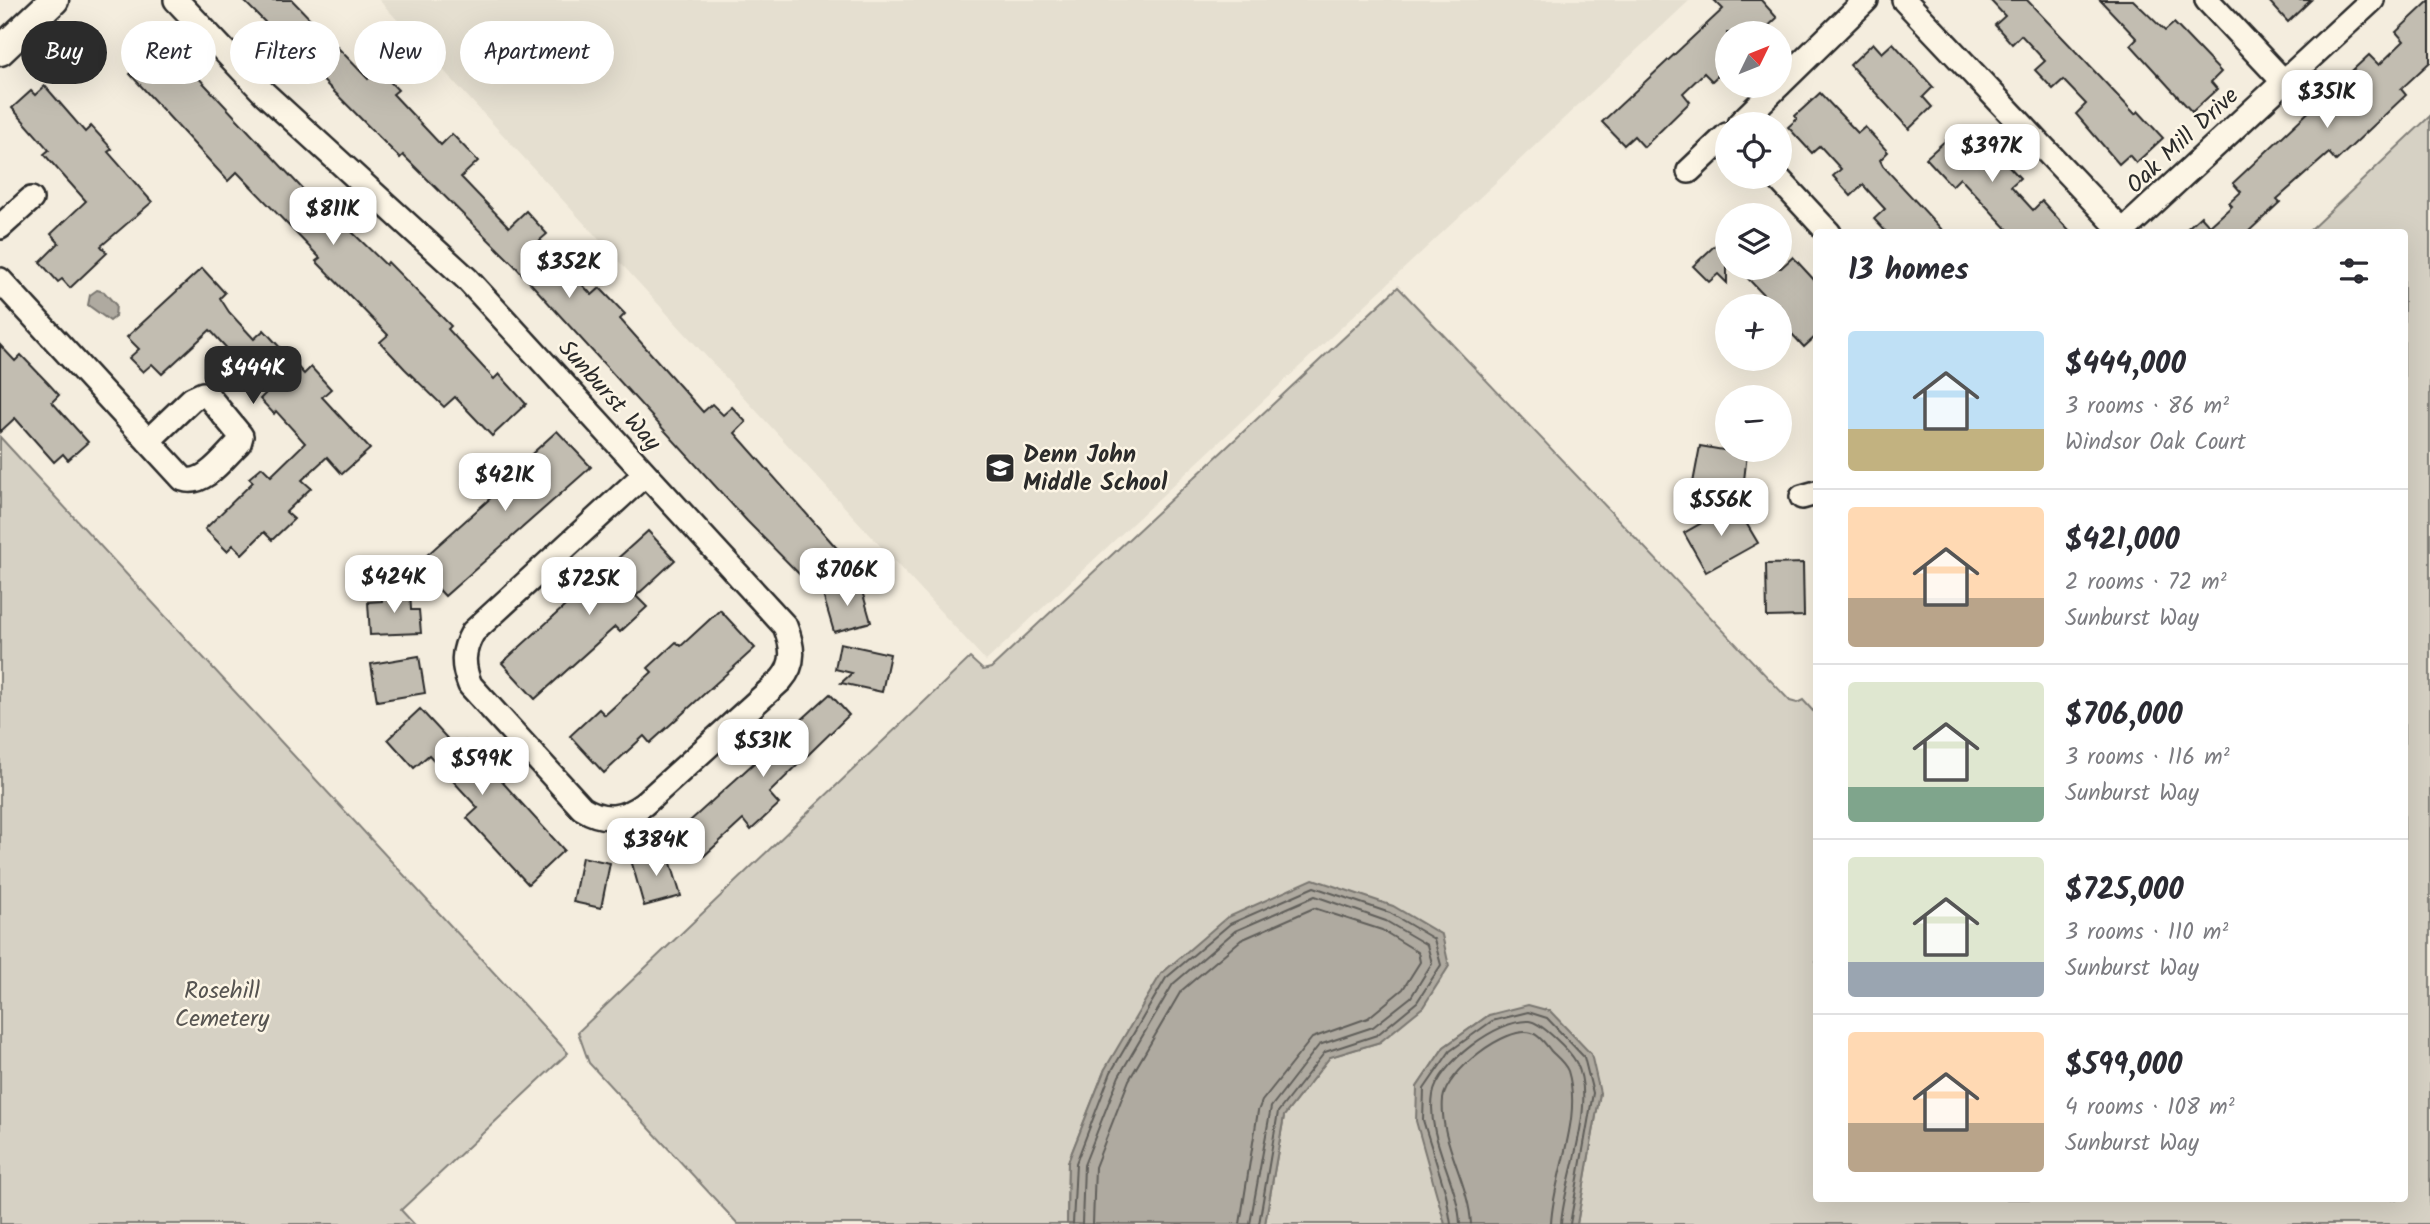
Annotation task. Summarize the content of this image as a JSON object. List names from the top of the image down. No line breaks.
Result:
{"streets":{"street":["Oak Mill Drive","Sunburst Way"]},"parks":["Rosehill Cemetery"],"places":{"school or university":["Denn John Middle School"]},"north":"top right","page":{"map_buttons":["+","−"],"chip":["Buy","Rent","Filters","New","Apartment"],"price":["$351K","$397K","$811K","$352K","$444K","$421K","$556K","$706K","$424K","$725K","$531K","$599K","$384K"],"heading":"13 homes","list":[{"name":"$444,000","note":"3 rooms · 86 m² · Windsor Oak Court"},{"name":"$421,000","note":"2 rooms · 72 m² · Sunburst Way"},{"name":"$706,000","note":"3 rooms · 116 m² · Sunburst Way"},{"name":"$725,000","note":"3 rooms · 110 m² · Sunburst Way"},{"name":"$599,000","note":"4 rooms · 108 m² · Sunburst Way"}]}}
